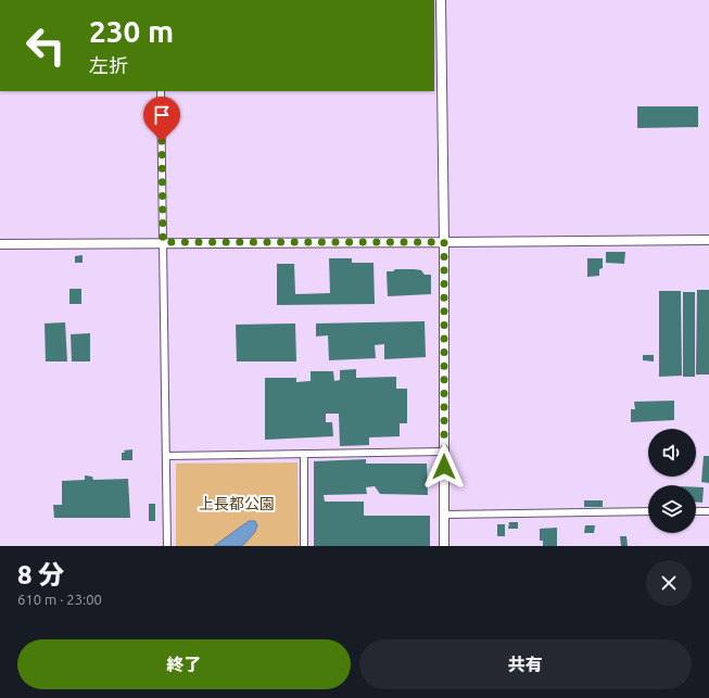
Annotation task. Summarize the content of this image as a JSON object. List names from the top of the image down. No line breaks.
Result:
{"parks":["上長都公園"],"page":{"turn":["230 m","左折"],"heading":["8 分","610 m · 23:00"],"buttons":["終了","共有"]}}
